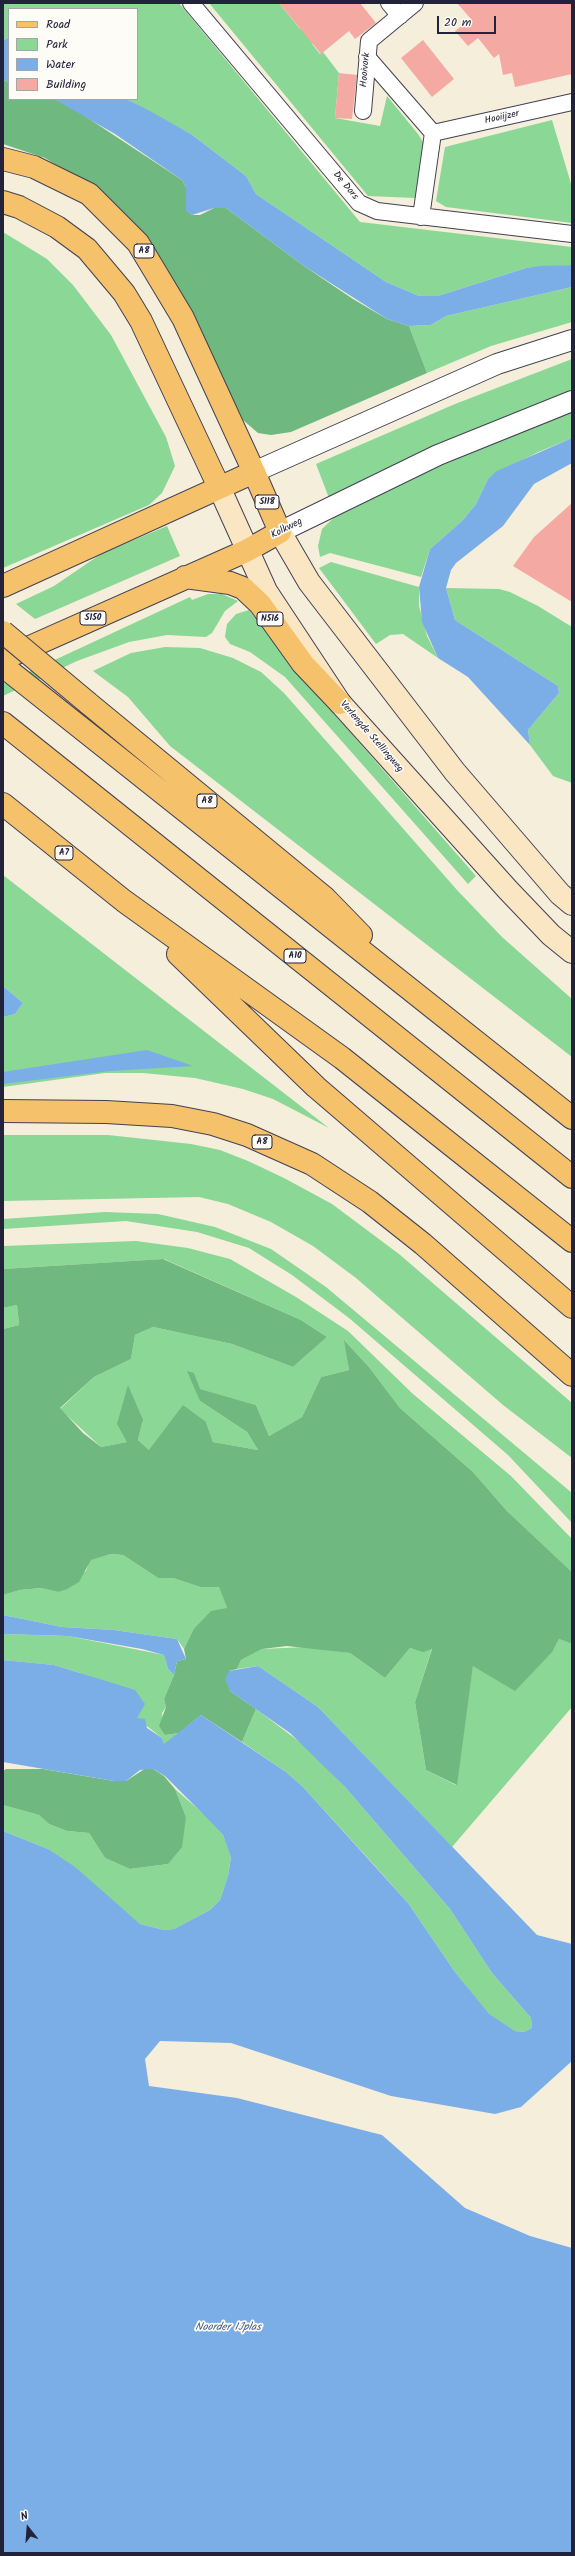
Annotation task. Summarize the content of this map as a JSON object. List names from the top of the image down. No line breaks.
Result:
{"streets":{"main road":["A8","S118","Kolkweg","S150","N516","Verlengde Stellingweg","A7","A10"],"street":["Hooivork","Hooiijzer","De Dors"]},"crossings":[["A8","S118"],["S118","Kolkweg"],["Kolkweg","N516"],["Kolkweg","Verlengde Stellingweg"],["N516","Verlengde Stellingweg"]],"water":["Noorder IJplas"],"legend":["Road","Park","Water","Building"],"scale_bar":"20 m","north":"top"}
